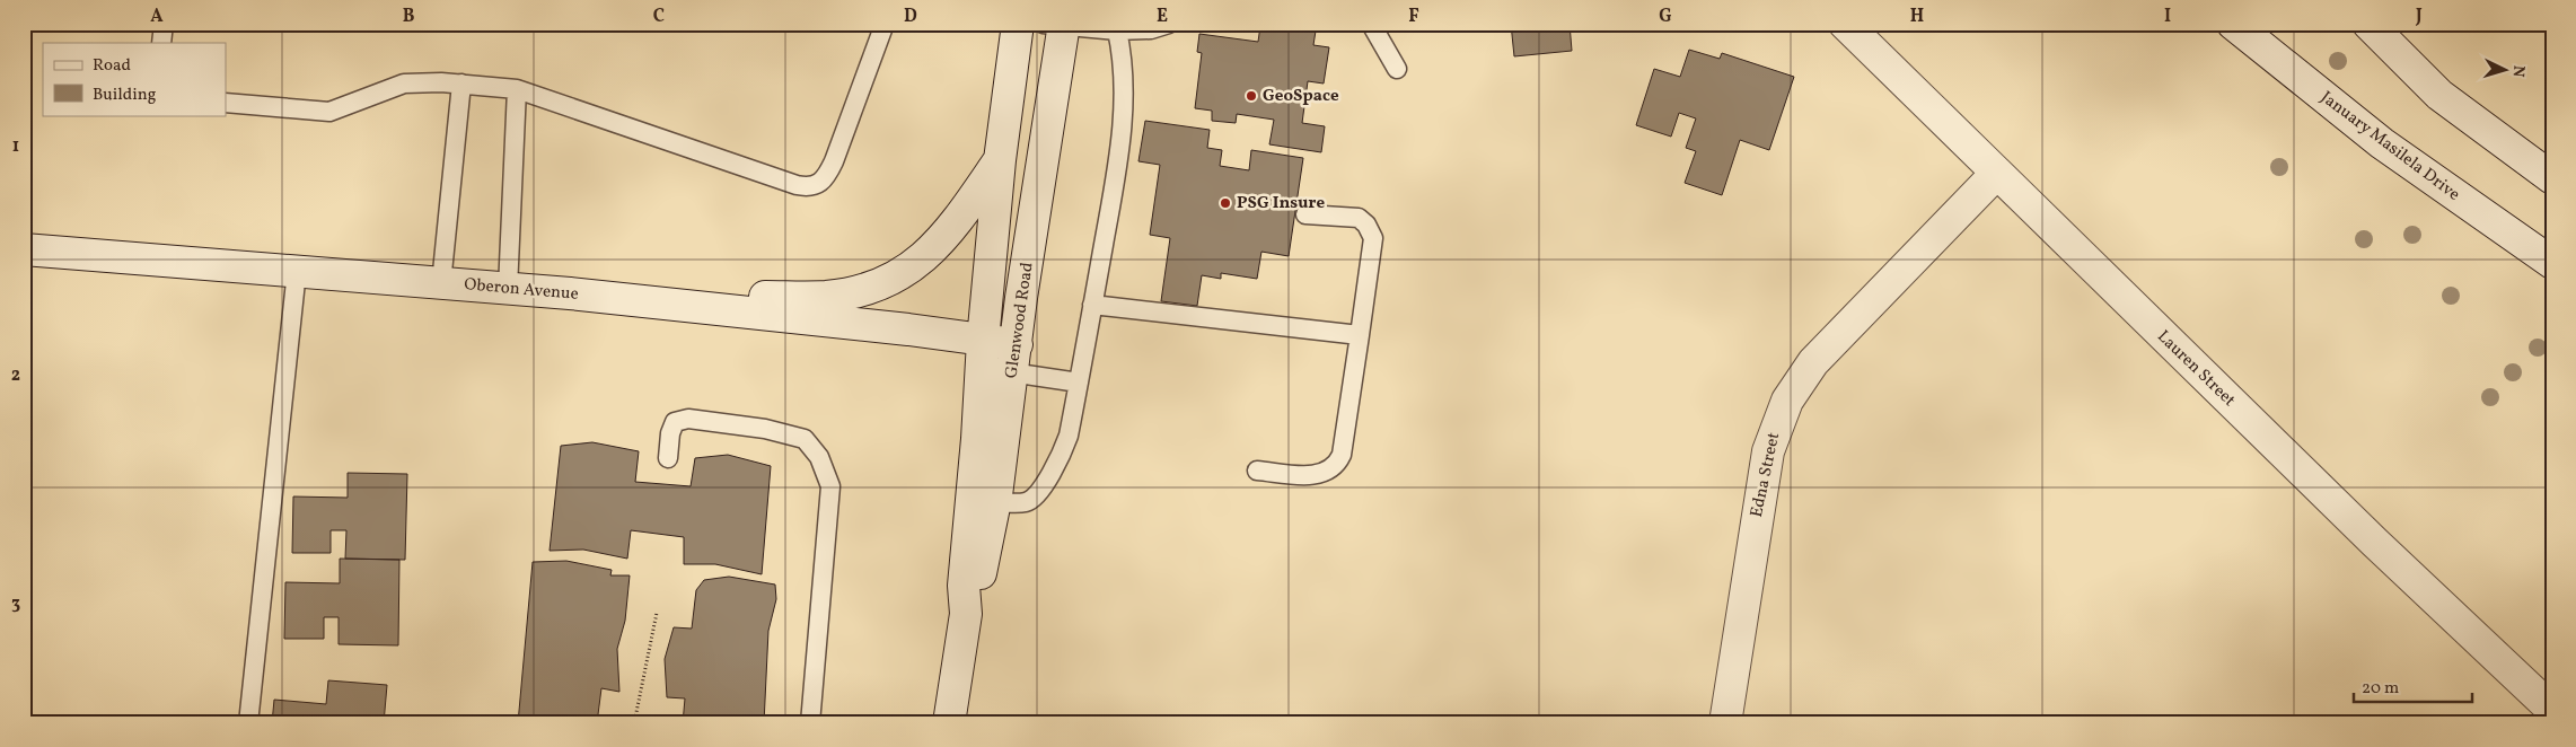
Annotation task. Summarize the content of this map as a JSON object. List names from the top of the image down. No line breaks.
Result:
{"streets":{"street":["January Masilela Drive","Oberon Avenue","Glenwood Road","Lauren Street","Edna Street"]},"crossings":[["Oberon Avenue","Glenwood Road"],["Lauren Street","Edna Street"]],"places":["GeoSpace","PSG Insure"],"legend":["Road","Building"],"scale_bar":"20 m","north":"right","grid":{"columns":["A","B","C","D","E","F","G","H","I","J"],"rows":["1","2","3"]}}
